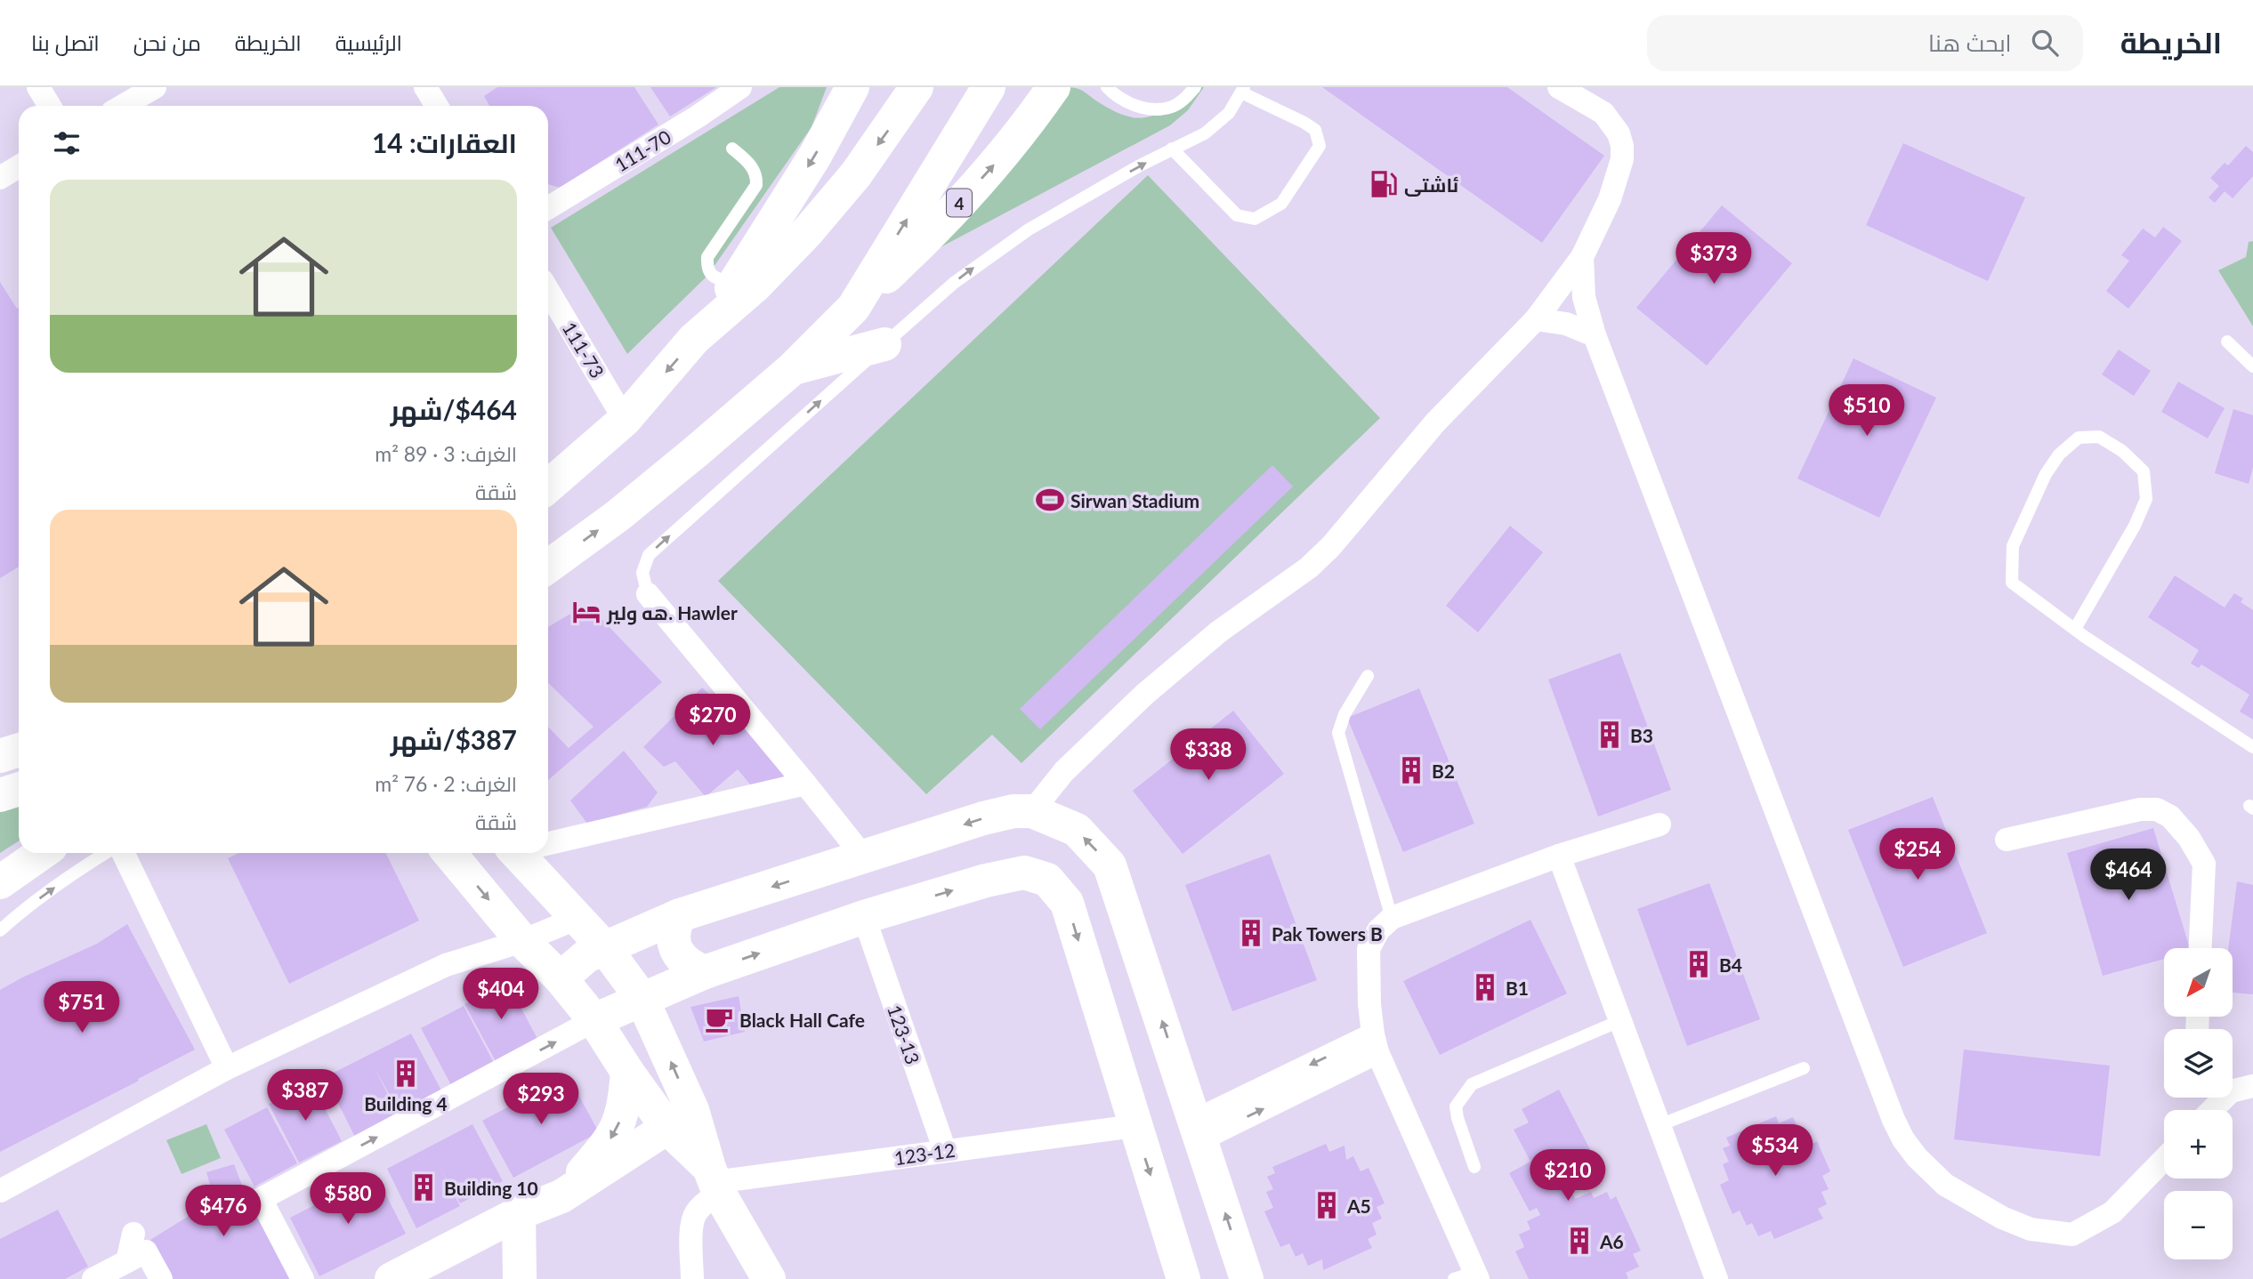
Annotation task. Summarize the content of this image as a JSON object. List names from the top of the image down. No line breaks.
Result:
{"streets":{"main road":["4"],"street":["111-70","111-73","123-13","123-12"]},"crossings":[["123-13","123-12"]],"places":{"fuel station":["ئاشتی"],"sports":["Sirwan Stadium"],"hotel":["هه ولير. Hawler"],"building":["B3","B2","Pak Towers B","B4","B1","Building 4","Building 10","A5","A6"],"cafe":["Black Hall Cafe"]},"north":"bottom left","page":{"header":"الخريطة","search":"ابحث هنا","nav":["الرئيسية","الخريطة","من نحن","اتصل بنا"],"heading":"العقارات: 14","list":[{"name":"$464/شهر","note":"الغرف: 3 · 89 m² · شقة"},{"name":"$387/شهر","note":"الغرف: 2 · 76 m² · شقة"}],"price":["$373","$510","$270","$338","$254","$464","$404","$751","$387","$293","$534","$210","$580","$476"],"map_buttons":["+","−"]}}
